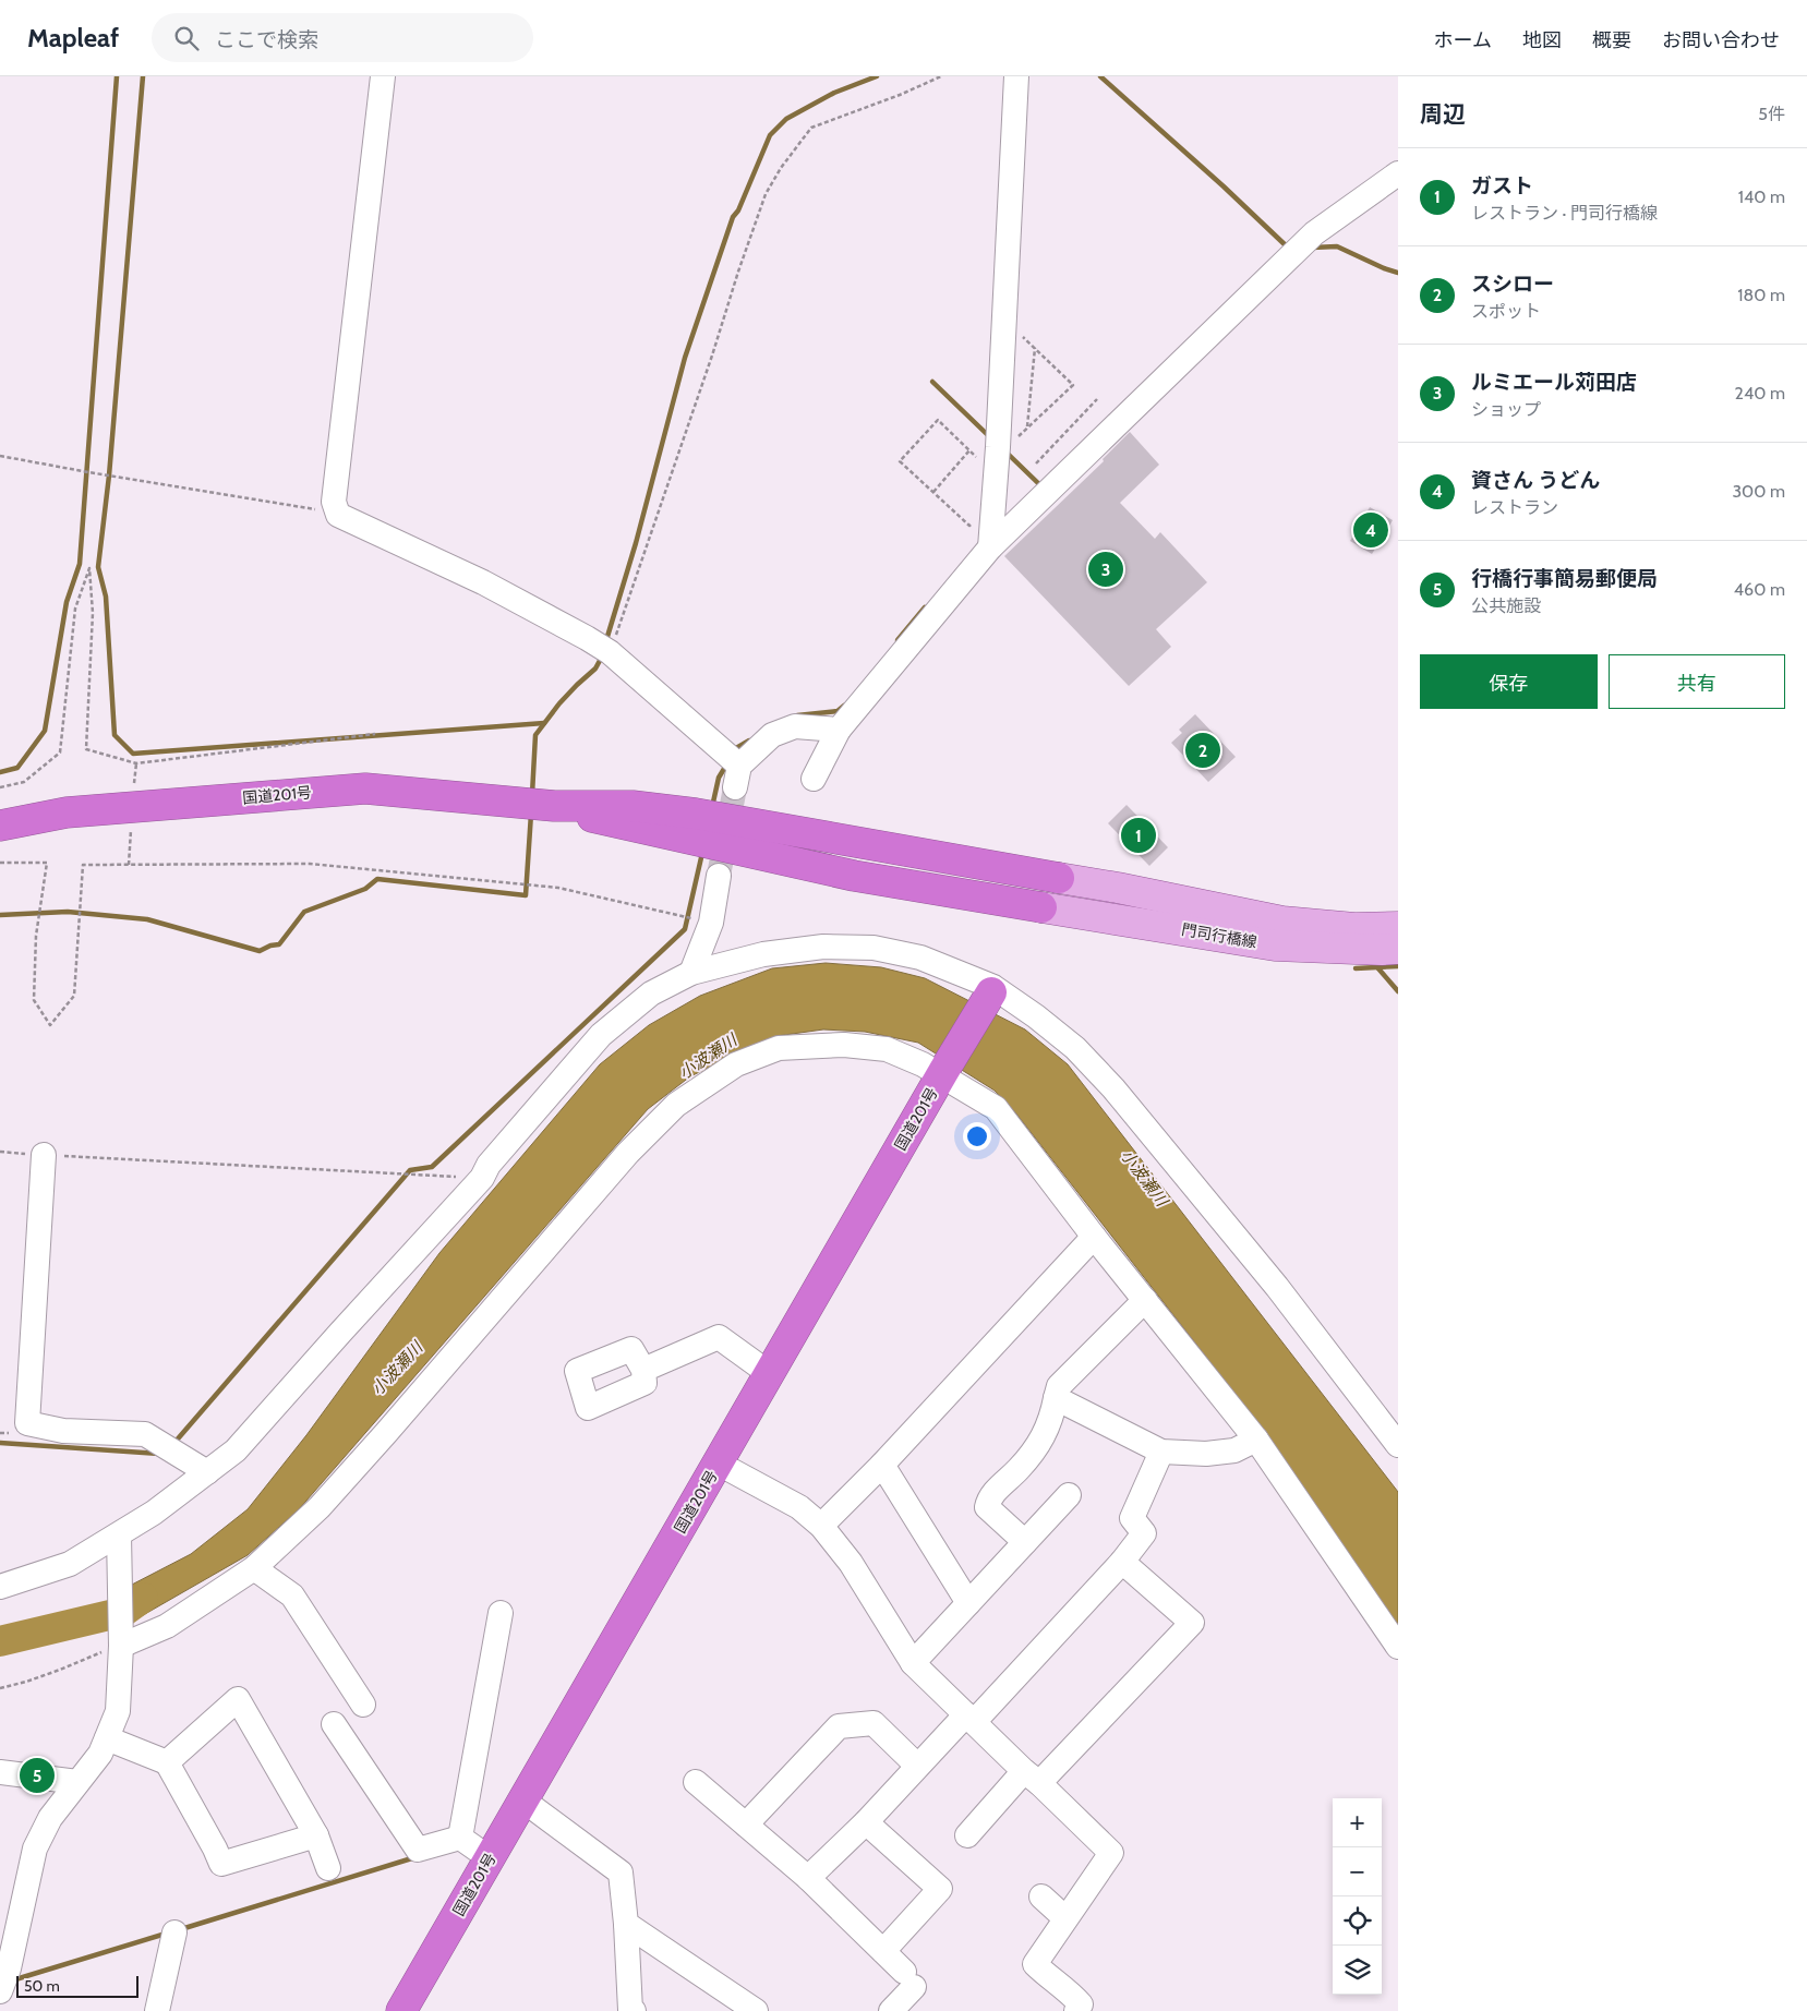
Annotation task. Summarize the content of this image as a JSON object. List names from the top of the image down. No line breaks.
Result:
{"streets":{"highway":["国道201号"],"main road":["門司行橋線"]},"crossings":[["国道201号","門司行橋線"]],"water":["小波瀬川"],"scale_bar":"50 m","page":{"header":"Mapleaf","search":"ここで検索","nav":["ホーム","地図","概要","お問い合わせ"],"heading":["周辺","5件"],"list":[{"mark":"1","name":"ガスト","note":"レストラン · 門司行橋線","value":"140 m"},{"mark":"2","name":"スシロー","note":"スポット","value":"180 m"},{"mark":"3","name":"ルミエール苅田店","note":"ショップ","value":"240 m"},{"mark":"4","name":"資さん うどん","note":"レストラン","value":"300 m"},{"mark":"5","name":"行橋行事簡易郵便局","note":"公共施設","value":"460 m"}],"pins":["4","3","2","1","5"],"buttons":["保存","共有"],"map_buttons":["+","−"],"scale":"50 m"}}
